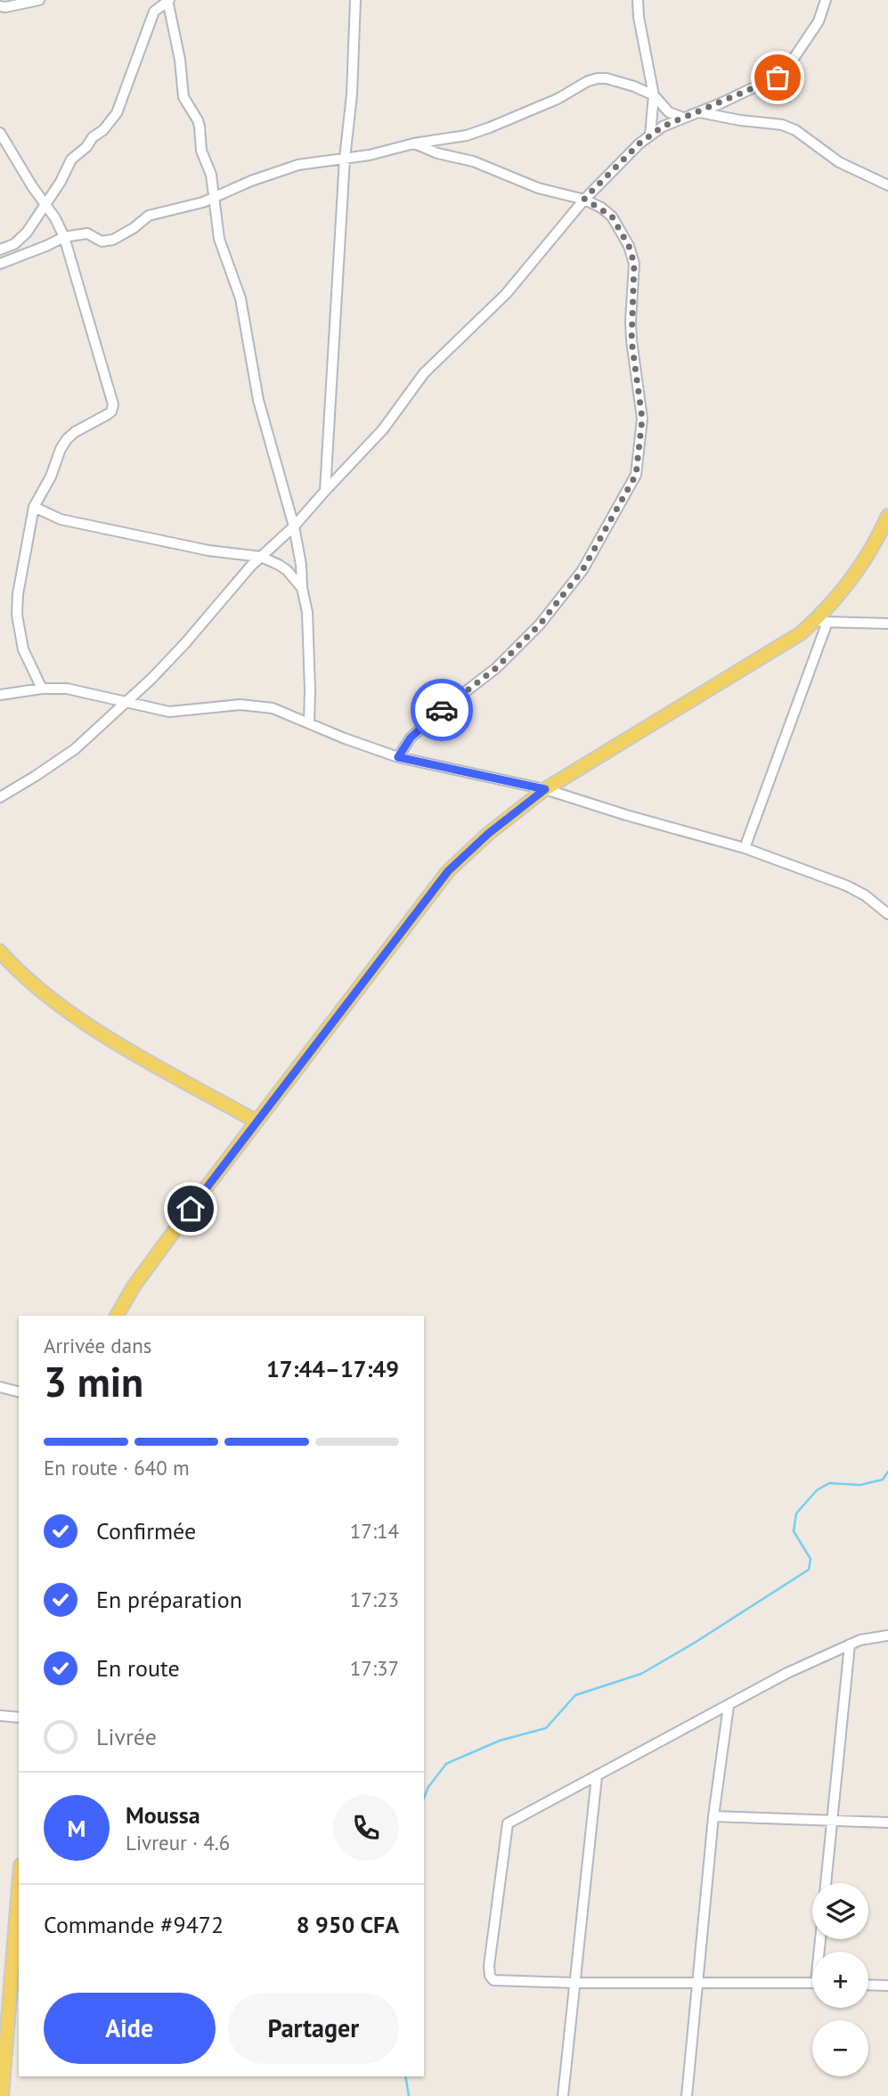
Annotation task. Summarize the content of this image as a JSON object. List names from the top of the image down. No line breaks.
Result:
{"page":{"heading":["3 min","Arrivée dans","17:44–17:49"],"panel":["Moussa","Livreur · 4.6","Commande #9472","8 950 CFA"],"bar":"En route · 640 m","list":[["Confirmée","17:14"],["En préparation","17:23"],["En route","17:37"],"Livrée"],"round":"M","map_buttons":["+","−"],"buttons":["Aide","Partager"]}}
